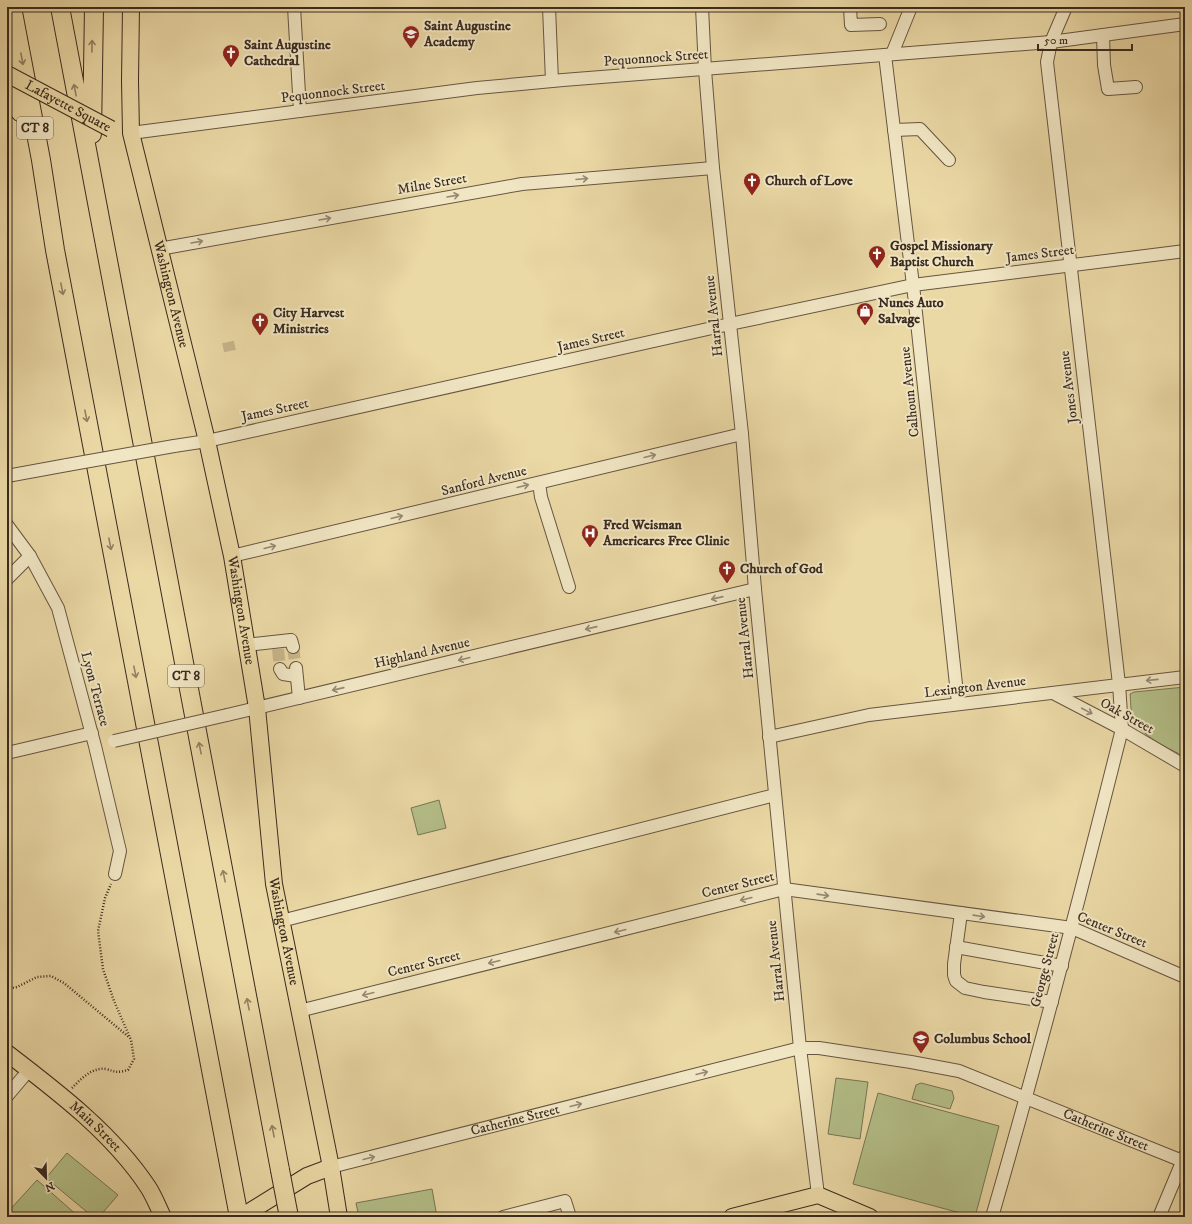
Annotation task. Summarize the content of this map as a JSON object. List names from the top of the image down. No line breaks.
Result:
{"streets":{"highway":["CT 8"],"main road":["Lafayette Square","Washington Avenue","Catherine Street","Main Street"],"street":["Pequonnock Street","Milne Street","James Street","Harral Avenue","Jones Avenue","Calhoun Avenue","Sanford Avenue","Highland Avenue","Lexington Avenue","Lyon Terrace","Oak Street","Center Street","George Street"]},"crossings":[["Pequonnock Street","Lafayette Square"],["Pequonnock Street","Washington Avenue"],["Pequonnock Street","Harral Avenue"],["Pequonnock Street","Jones Avenue"],["Pequonnock Street","Calhoun Avenue"],["Lafayette Square","Washington Avenue"],["CT 8","Catherine Street"],["Milne Street","Washington Avenue"],["Milne Street","Harral Avenue"],["James Street","Washington Avenue"],["James Street","Harral Avenue"],["James Street","Jones Avenue"],["James Street","Calhoun Avenue"],["Washington Avenue","Sanford Avenue"],["Washington Avenue","Highland Avenue"],["Washington Avenue","Center Street"],["Washington Avenue","Catherine Street"],["Harral Avenue","Sanford Avenue"],["Harral Avenue","Highland Avenue"],["Harral Avenue","Lexington Avenue"],["Harral Avenue","Center Street"],["Harral Avenue","Catherine Street"],["Jones Avenue","Lexington Avenue"],["Jones Avenue","Oak Street"],["Jones Avenue","George Street"],["Calhoun Avenue","Lexington Avenue"],["Highland Avenue","Lyon Terrace"],["Lexington Avenue","Oak Street"],["Oak Street","George Street"],["Center Street","George Street"],["George Street","Catherine Street"]],"one_way":["Milne Street","Sanford Avenue","Highland Avenue","Oak Street","Catherine Street"],"places":{"school or university":["Saint Augustine Academy","Columbus School"],"church":["Saint Augustine Cathedral","Church of Love","Gospel Missionary Baptist Church","City Harvest Ministries","Church of God"],"shop":["Nunes Auto Salvage"],"hospital":["Fred Weisman Americares Free Clinic"]},"scale_bar":"50 m","north":"bottom right"}
